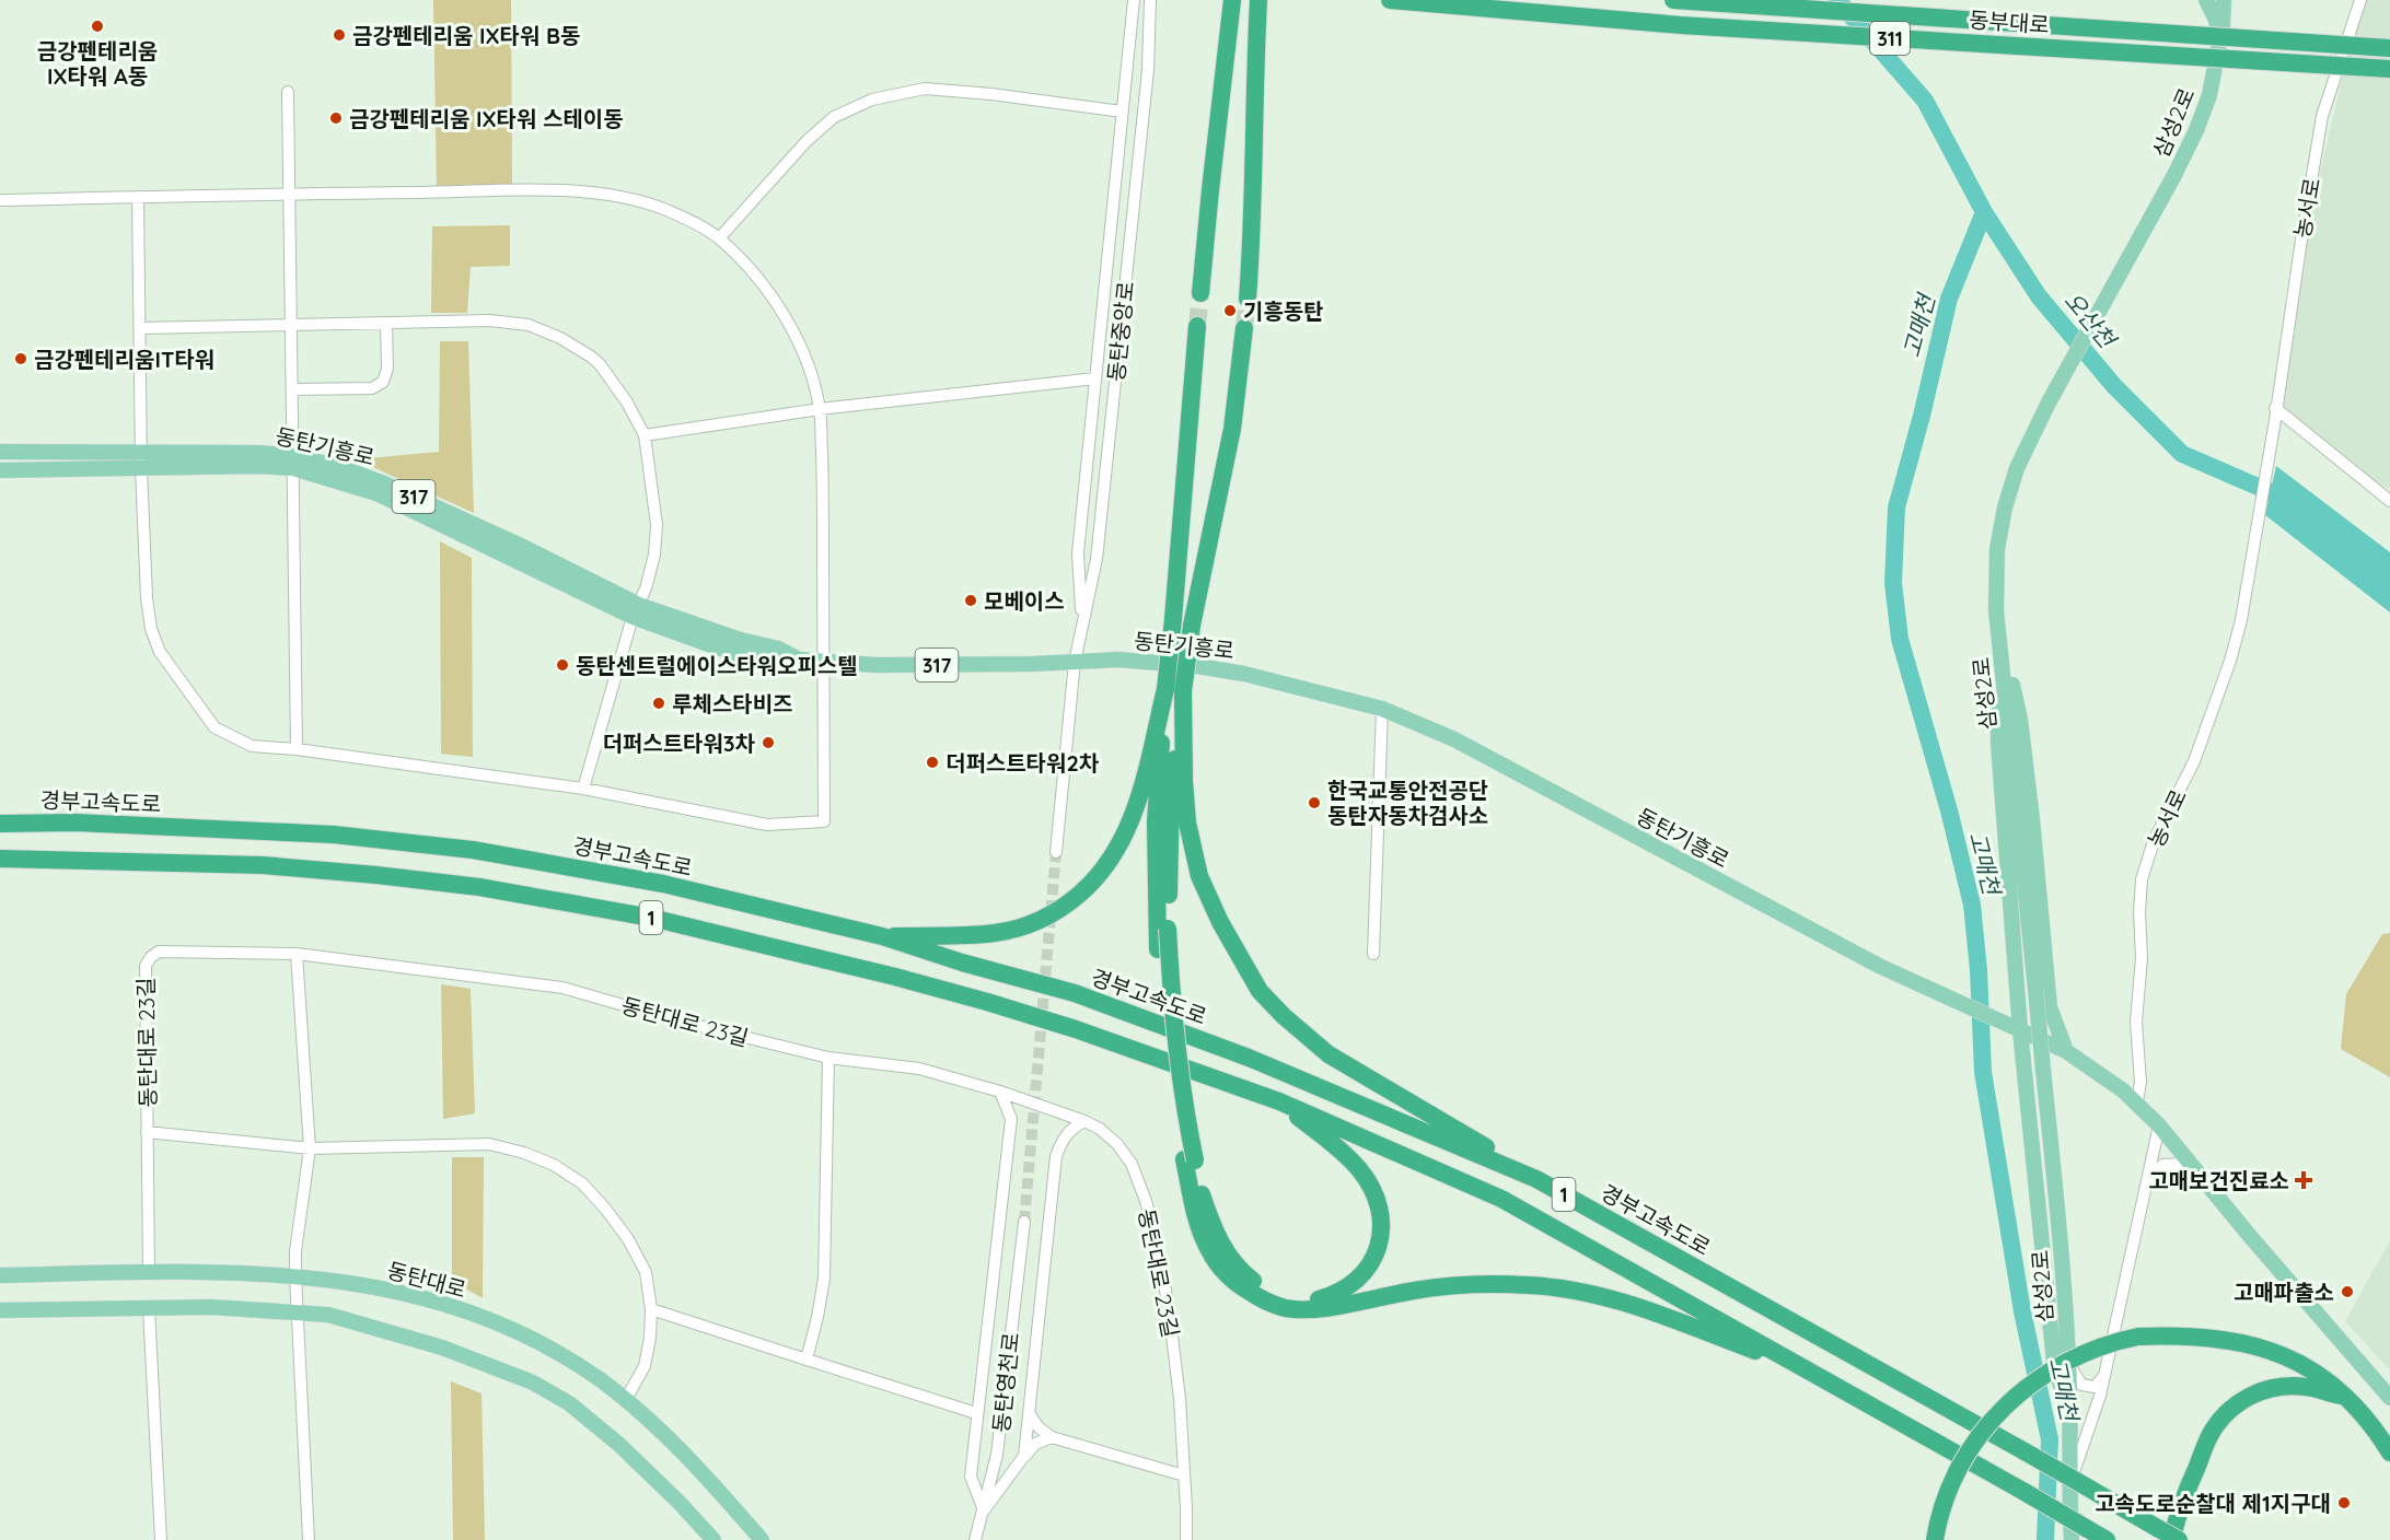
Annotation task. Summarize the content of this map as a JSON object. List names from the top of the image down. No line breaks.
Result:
{"streets":{"highway":["동부대로","311","경부고속도로","1"],"main road":["삼성2로","동탄기흥로","317","동탄대로"],"street":["농서로","동탄중앙로","동탄대로 23길","동탄영천로"]},"crossings":[["삼성2로","경부고속도로"],["농서로","동탄기흥로"],["동탄중앙로","동탄기흥로"],["동탄대로 23길","동탄대로"]],"water":["오산천","고매천"],"places":{"other":["금강펜테리움 IX타워 A동","금강펜테리움 IX타워 B동","금강펜테리움 IX타워 스테이동","기흥동탄","금강펜테리움IT타워","모베이스","동탄센트럴에이스타워오피스텔","루체스타비즈","더퍼스트타워3차","더퍼스트타워2차","한국교통안전공단 동탄자동차검사소","고매파출소","고속도로순찰대 제1지구대"],"health":["고매보건진료소"]}}
